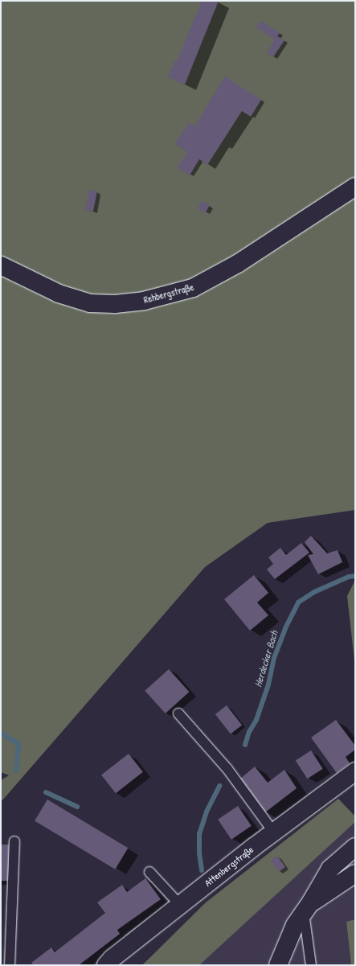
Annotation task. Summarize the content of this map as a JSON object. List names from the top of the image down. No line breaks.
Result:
{"streets":{"street":["Rehbergstraße","Attenbergstraße"]},"water":["Herdecker Bach"]}
